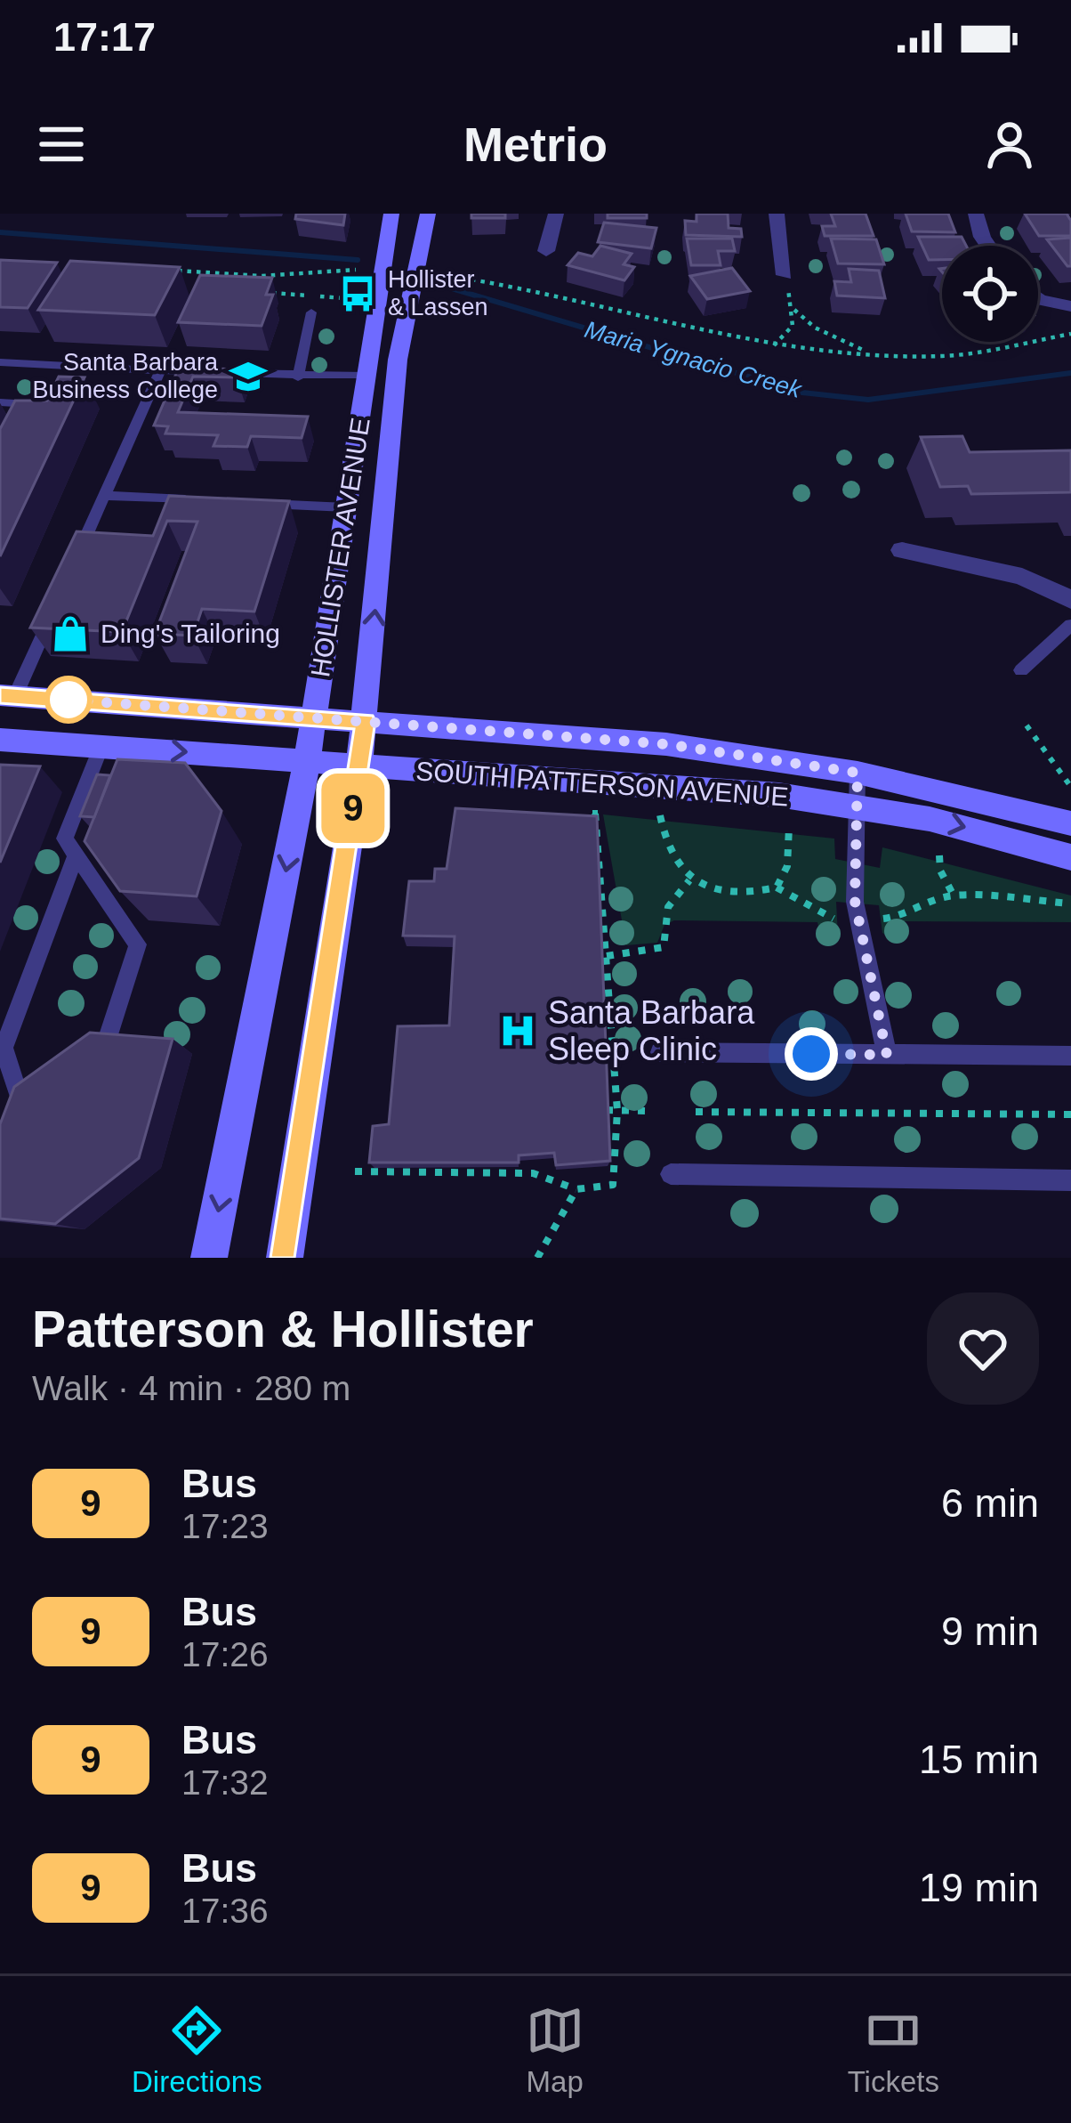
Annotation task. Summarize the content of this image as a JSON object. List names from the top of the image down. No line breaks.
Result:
{"streets":{"main road":["HOLLISTER AVENUE","SOUTH PATTERSON AVENUE"]},"crossings":[["HOLLISTER AVENUE","SOUTH PATTERSON AVENUE"]],"water":["Maria Ygnacio Creek"],"places":{"bus stop":["Hollister & Lassen"],"school or university":["Santa Barbara Business College"],"shop":["Ding's Tailoring"],"hospital":["Santa Barbara Sleep Clinic"]},"lines":["bus line 9"],"page":{"status":"17:17","header":"Metrio","on_map":"9","heading":["Patterson & Hollister","Walk · 4 min · 280 m"],"list":[{"mark":"9","name":"Bus","note":"17:23","value":"6 min"},{"mark":"9","name":"Bus","note":"17:26","value":"9 min"},{"mark":"9","name":"Bus","note":"17:32","value":"15 min"},{"mark":"9","name":"Bus","note":"17:36","value":"19 min"}],"tabs":["Directions","Map","Tickets"]}}
